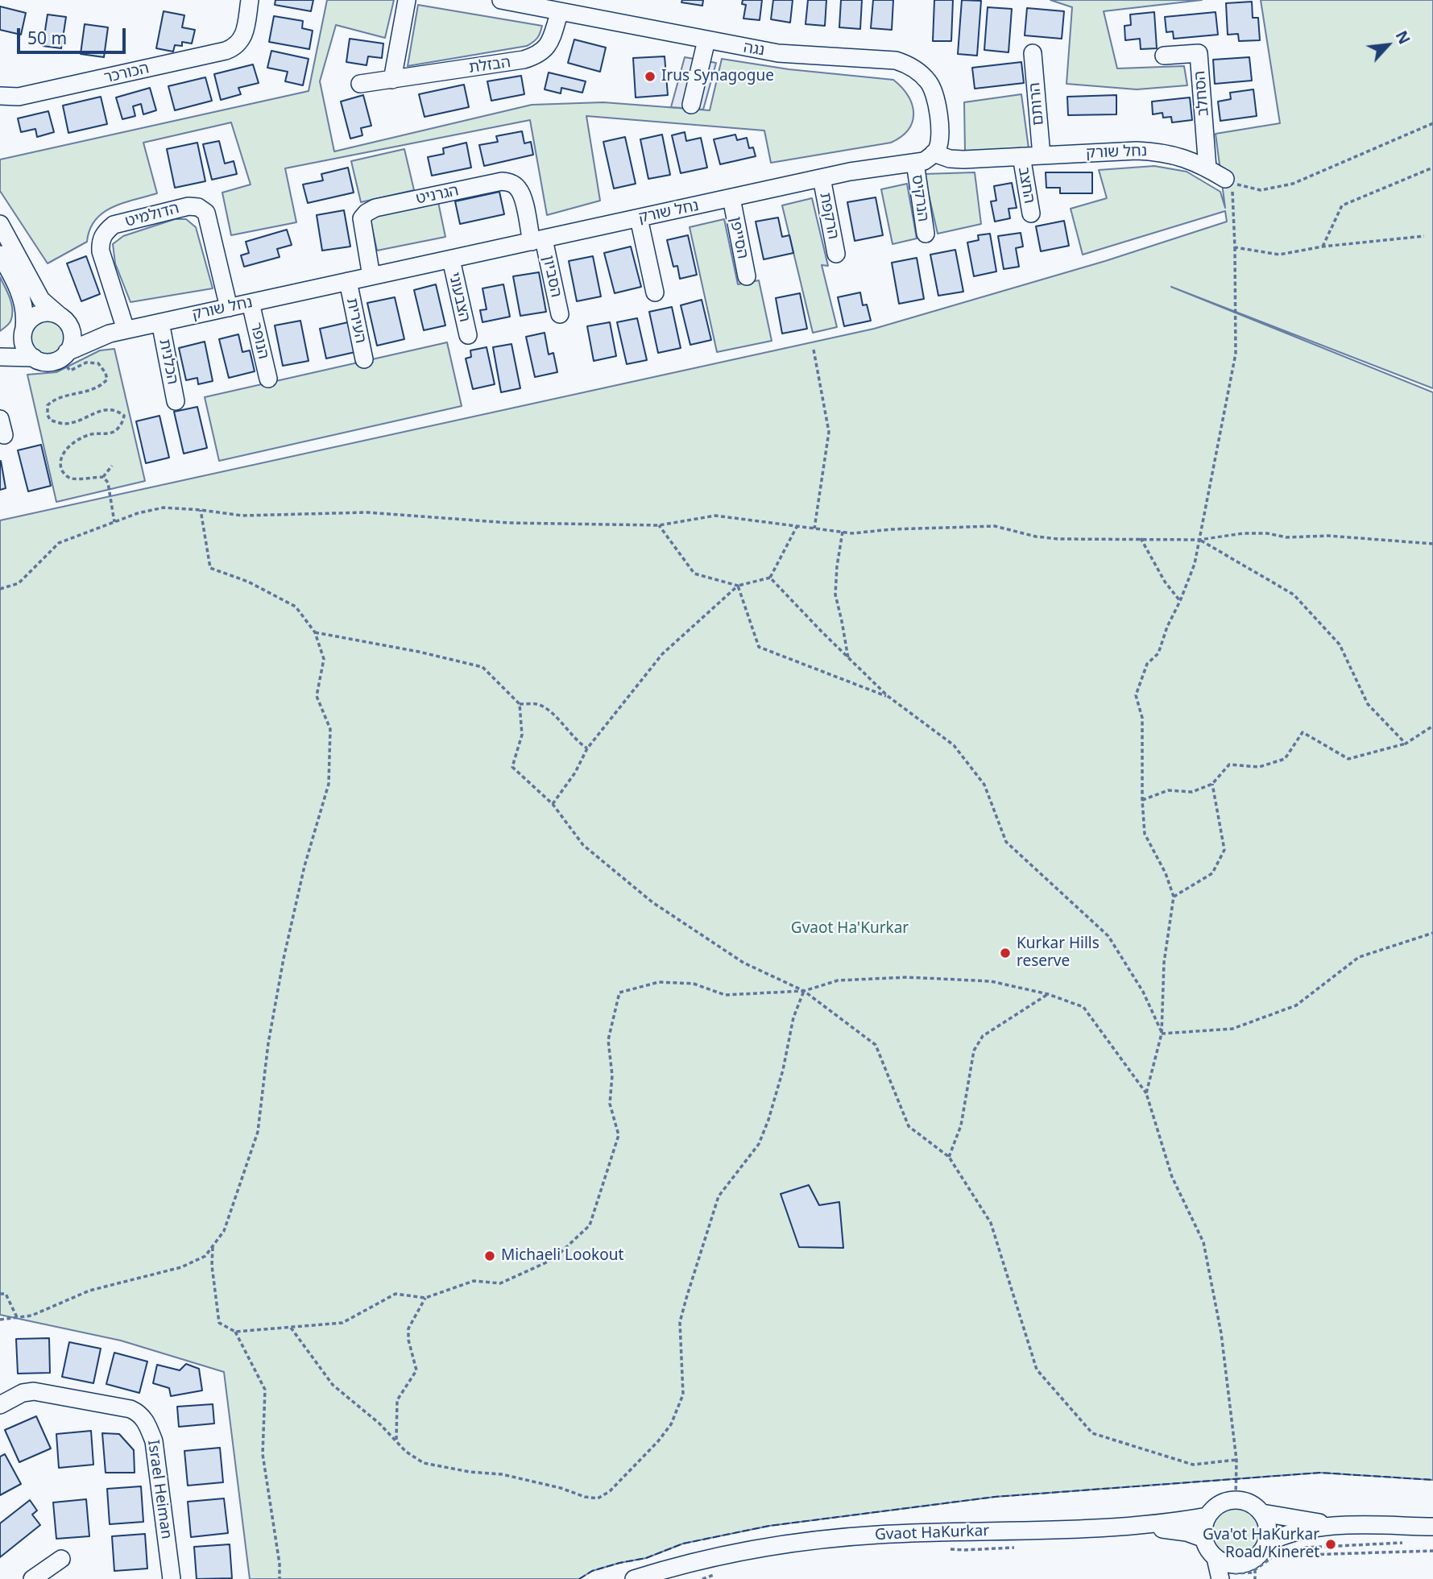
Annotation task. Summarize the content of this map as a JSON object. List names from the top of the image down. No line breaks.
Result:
{"streets":{"street":["נגה","הבזלת","הכורכר","הסחלב","הרותם","נחל שורק","החצב","הגרניט","הנרקיס","הדולמיט","הרקפת","הסייפן","הסביון","הצבעוני","העירית","הנופר","הכלנית","Israel Heiman","Gvaot HaKurkar"]},"crossings":[["נגה","הבזלת"],["נגה","נחל שורק"],["הסחלב","נחל שורק"],["הרותם","נחל שורק"],["נחל שורק","החצב"],["נחל שורק","הגרניט"],["נחל שורק","הנרקיס"],["נחל שורק","הדולמיט"],["נחל שורק","הרקפת"],["נחל שורק","הסייפן"],["נחל שורק","הסביון"],["נחל שורק","הצבעוני"],["נחל שורק","העירית"],["נחל שורק","הנופר"],["נחל שורק","הכלנית"],["הגרניט","הסביון"]],"parks":["Gvaot Ha'Kurkar"],"places":["Irus Synagogue","Kurkar Hills reserve","Michaeli Lookout","Gva'ot HaKurkar Road/Kineret"],"scale_bar":"50 m","north":"top right"}
